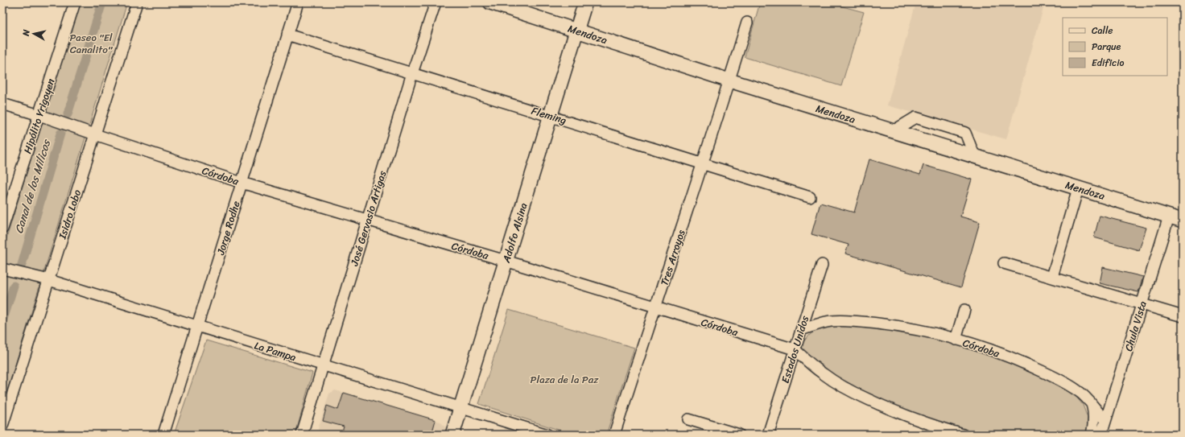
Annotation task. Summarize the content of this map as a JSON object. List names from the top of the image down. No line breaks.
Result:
{"streets":{"main road":["Mendoza","Adolfo Alsina"],"street":["Fleming","Hipólito Yrigoyen","Córdoba","Isidro Lobo","José Gervasio Artigas","Jorge Rodhe","Tres Arroyos","Chula Vista","Estados Unidos","La Pampa"]},"crossings":[["Mendoza","Adolfo Alsina"],["Mendoza","Tres Arroyos"],["Mendoza","Chula Vista"],["Fleming","José Gervasio Artigas"],["Fleming","Jorge Rodhe"],["Fleming","Adolfo Alsina"],["Fleming","Tres Arroyos"],["Hipólito Yrigoyen","Córdoba"],["Córdoba","Isidro Lobo"],["Córdoba","José Gervasio Artigas"],["Córdoba","Jorge Rodhe"],["Córdoba","Adolfo Alsina"],["Córdoba","Tres Arroyos"],["Córdoba","Chula Vista"],["Córdoba","Estados Unidos"],["Isidro Lobo","La Pampa"],["José Gervasio Artigas","La Pampa"],["Jorge Rodhe","La Pampa"],["Adolfo Alsina","La Pampa"]],"water":["Canal de los Milicos"],"parks":["Paseo \"El Canalito\"","Plaza de la Paz"],"legend":["Calle","Parque","Edificio"],"north":"left"}
